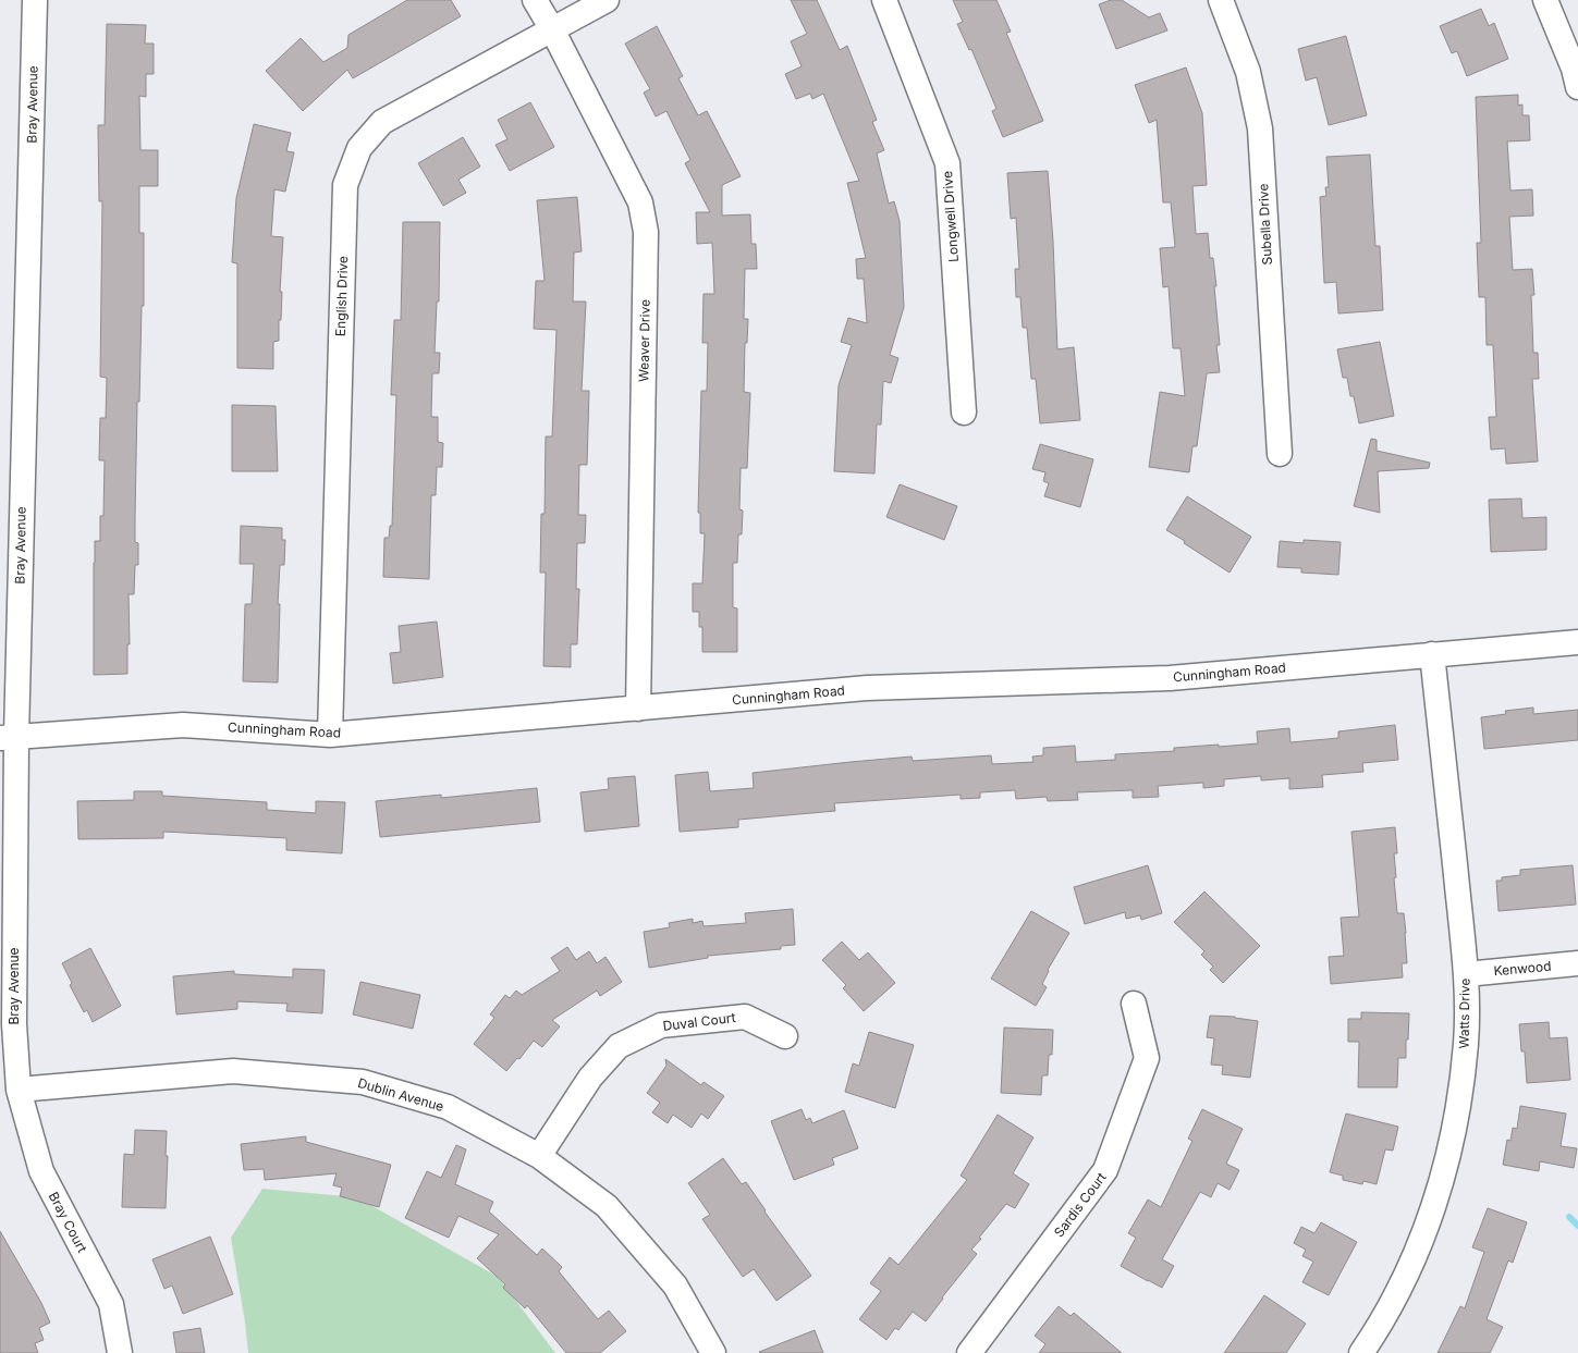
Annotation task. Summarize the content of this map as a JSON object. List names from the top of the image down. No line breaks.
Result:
{"streets":{"street":["Bray Avenue","Longwell Drive","Subella Drive","English Drive","Weaver Drive","Cunningham Road","Kenwood","Watts Drive","Duval Court","Dublin Avenue","Sardis Court","Bray Court"]},"crossings":[["Bray Avenue","Cunningham Road"],["Bray Avenue","Dublin Avenue"],["Bray Avenue","Bray Court"],["English Drive","Weaver Drive"],["English Drive","Cunningham Road"],["Weaver Drive","Cunningham Road"],["Cunningham Road","Watts Drive"],["Kenwood","Watts Drive"],["Duval Court","Dublin Avenue"],["Dublin Avenue","Bray Court"]]}
